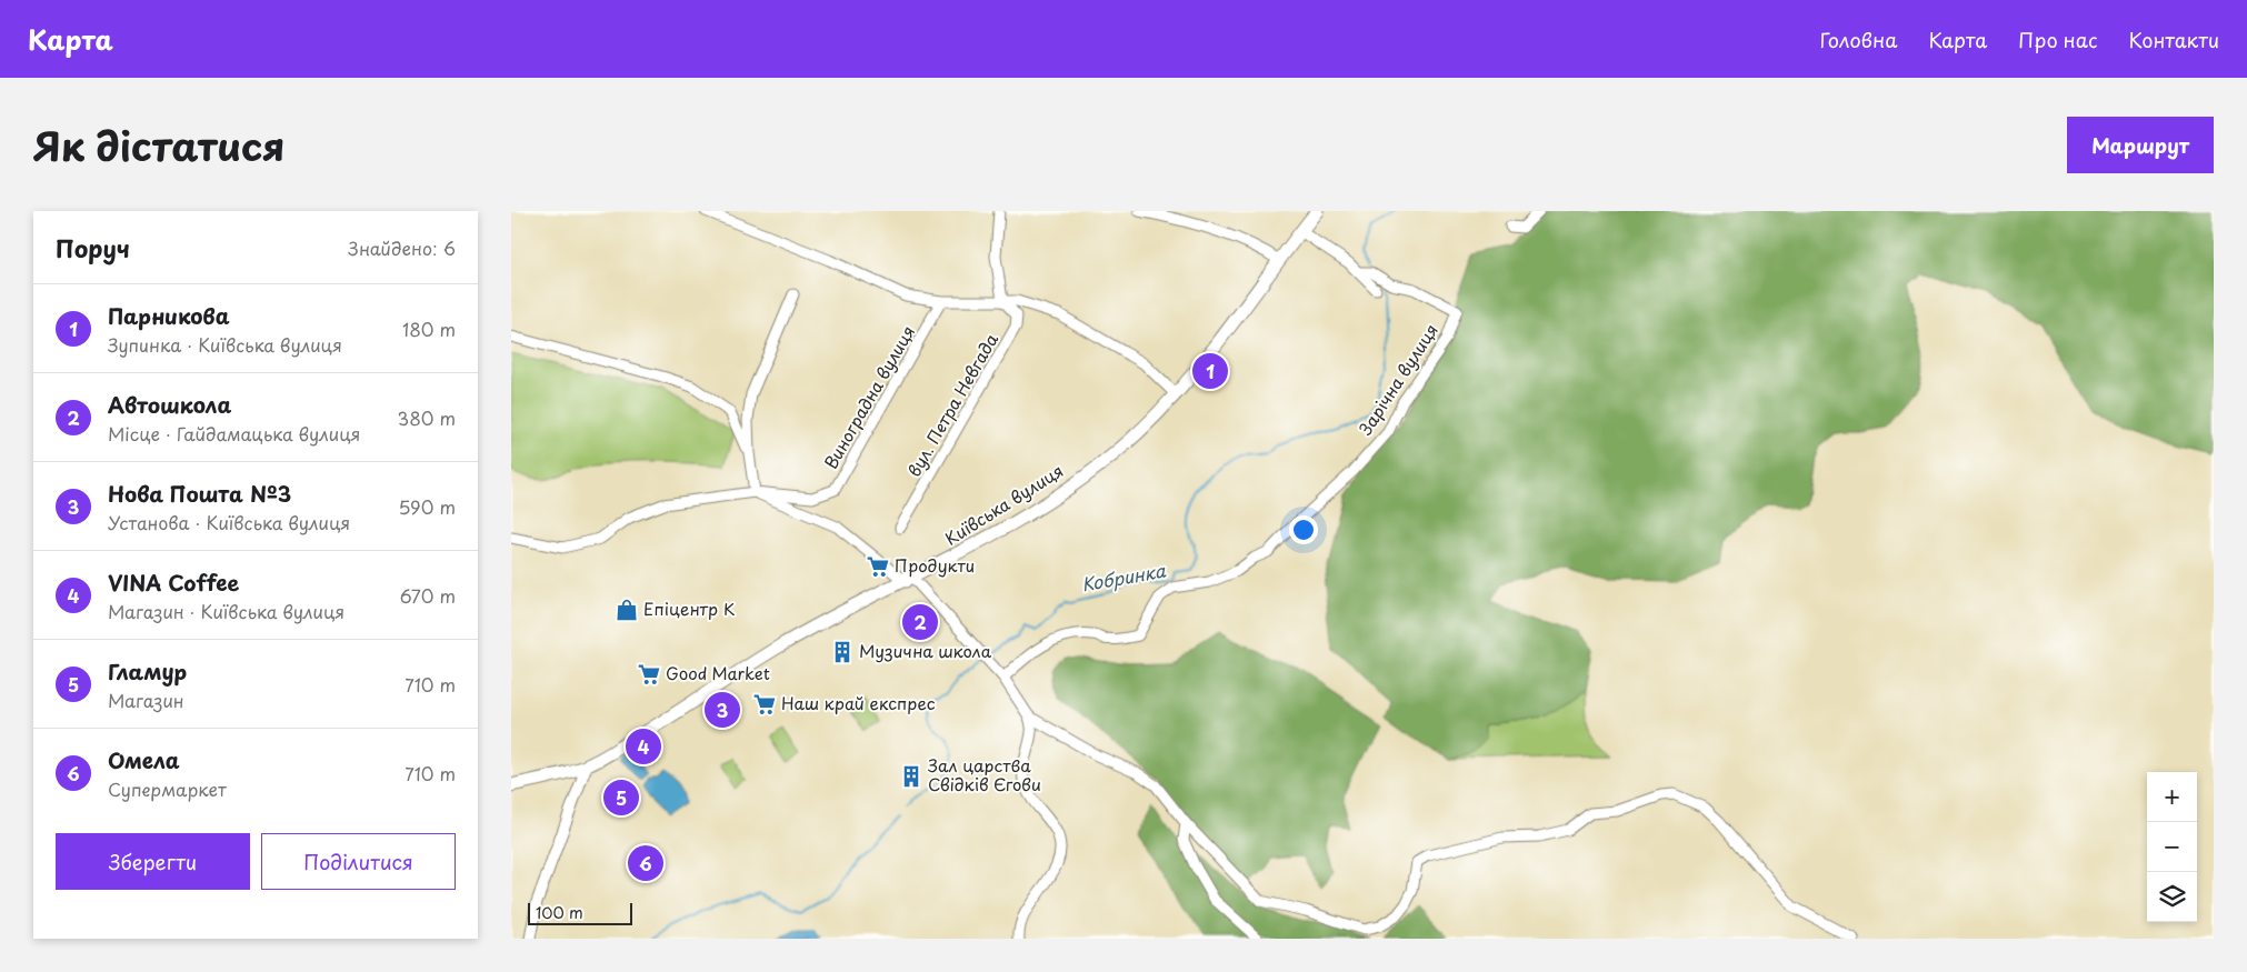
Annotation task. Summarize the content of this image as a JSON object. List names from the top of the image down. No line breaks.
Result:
{"streets":{"main road":["Київська вулиця"],"street":["Зарічна вулиця","Виноградна вулиця","вул. Петра Невгада"]},"water":["Кобринка"],"places":{"supermarket":["Продукти","Good Market","Наш край експрес"],"shop":["Епіцентр К"],"building":["Музична школа","Зал царства Свідків Єгови"]},"scale_bar":"100 m","page":{"header":"Карта","nav":["Головна","Карта","Про нас","Контакти"],"title":"Як дістатися","buttons":["Маршрут",["Зберегти","Поділитися"]],"heading":["Поруч","Знайдено: 6"],"list":[{"mark":"1","name":"Парникова","note":"Зупинка · Київська вулиця","value":"180 m"},{"mark":"2","name":"Автошкола","note":"Місце · Гайдамацька вулиця","value":"380 m"},{"mark":"3","name":"Нова Пошта №3","note":"Установа · Київська вулиця","value":"590 m"},{"mark":"4","name":"VINA Coffee","note":"Магазин · Київська вулиця","value":"670 m"},{"mark":"5","name":"Гламур","note":"Магазин","value":"710 m"},{"mark":"6","name":"Омела","note":"Супермаркет","value":"710 m"}],"pins":["1","2","3","4","5","6"],"map_buttons":["+","−"],"scale":"100 m"}}
